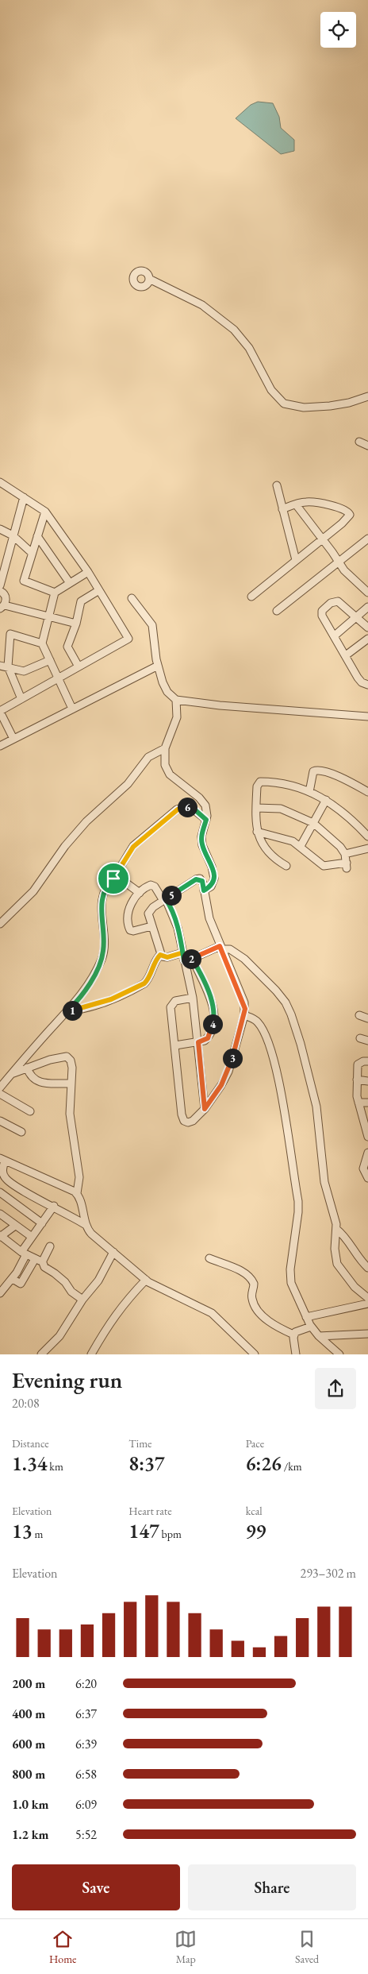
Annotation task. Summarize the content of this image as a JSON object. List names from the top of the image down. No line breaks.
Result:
{"page":{"pins":["6","5","2","1","4","3"],"heading":["Evening run","20:08"],"stats":[["Distance","1.34 km"],["Time","8:37"],["Pace","6:26 /km"],["Elevation","13 m"],["Heart rate","147 bpm"],["kcal","99"]],"chart":["Elevation","293–302 m"],"list":[{"name":"200 m","note":"6:20"},{"name":"400 m","note":"6:37"},{"name":"600 m","note":"6:39"},{"name":"800 m","note":"6:58"},{"name":"1.0 km","note":"6:09"},{"name":"1.2 km","note":"5:52"}],"buttons":["Save","Share"],"tabs":["Home","Map","Saved"]}}
